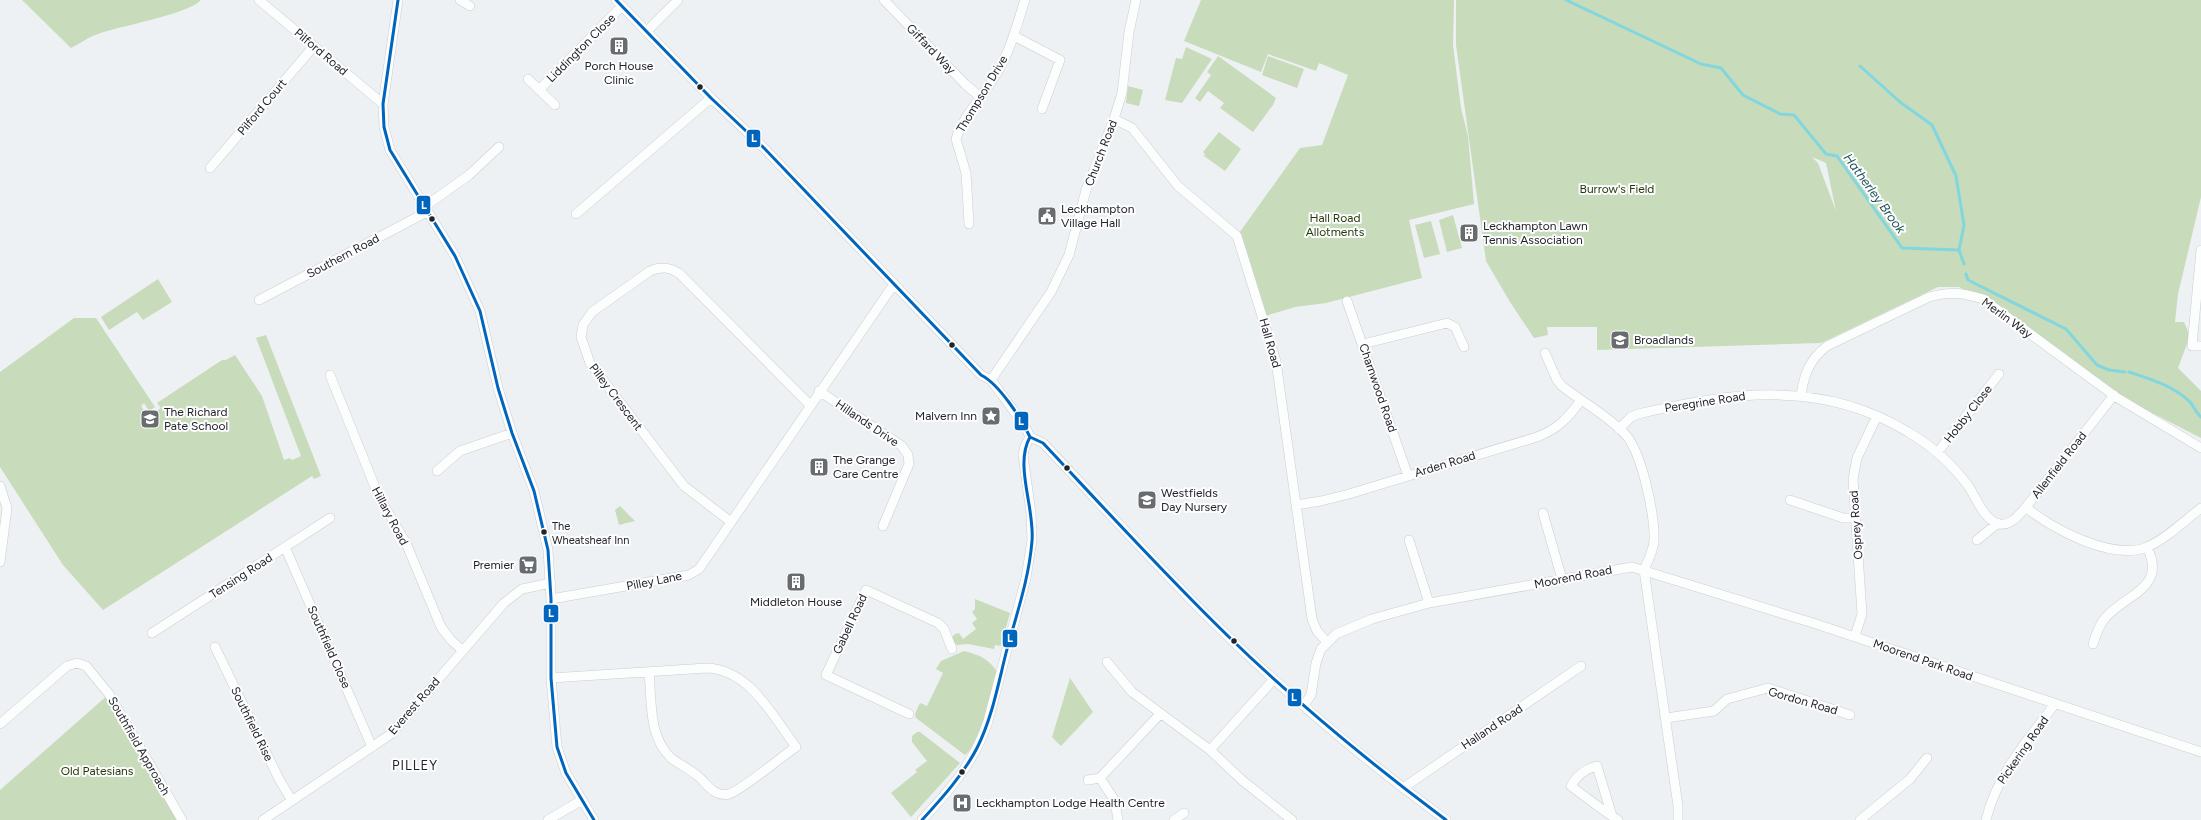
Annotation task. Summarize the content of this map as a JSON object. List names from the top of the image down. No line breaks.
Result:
{"streets":{"street":["Liddington Close","Giffard Way","Pilford Road","Thompson Drive","Pilford Court","Church Road","Southern Road","Merlin Way","Hall Road","Charnwood Road","Pilley Crescent","Peregrine Road","Hobby Close","Hillands Drive","Arden Road","Allenfield Road","Hillary Road","Osprey Road","Tensing Road","Moorend Road","Pilley Lane","Gabell Road","Southfield Close","Moorend Park Road","Gordon Road","Everest Road","Southfield Rise","Halland Road","Southfield Approach","Pickering Road"]},"crossings":[["Giffard Way","Thompson Drive"],["Pilford Road","Pilford Court"],["Church Road","Hall Road"],["Merlin Way","Peregrine Road"],["Merlin Way","Allenfield Road"],["Hall Road","Arden Road"],["Hall Road","Moorend Road"],["Charnwood Road","Arden Road"],["Pilley Crescent","Pilley Lane"],["Peregrine Road","Hobby Close"],["Peregrine Road","Allenfield Road"],["Peregrine Road","Osprey Road"],["Hillands Drive","Pilley Lane"],["Hillary Road","Everest Road"],["Osprey Road","Moorend Park Road"],["Tensing Road","Southfield Close"],["Moorend Road","Moorend Park Road"],["Southfield Close","Everest Road"],["Moorend Park Road","Pickering Road"],["Everest Road","Southfield Rise"]],"districts":["PILLEY"],"water":["Hatherley Brook"],"parks":["Burrow's Field","Hall Road Allotments","Old Patesians"],"places":{"building":["Porch House Clinic","Leckhampton Lawn Tennis Association","The Grange Care Centre","Middleton House"],"public building":["Leckhampton Village Hall"],"school or university":["Broadlands","The Richard Pate School","Westfields Day Nursery"],"place":["Malvern Inn"],"other":["The Wheatsheaf Inn"],"supermarket":["Premier"],"hospital":["Leckhampton Lodge Health Centre"]},"lines":["transit line L"]}
